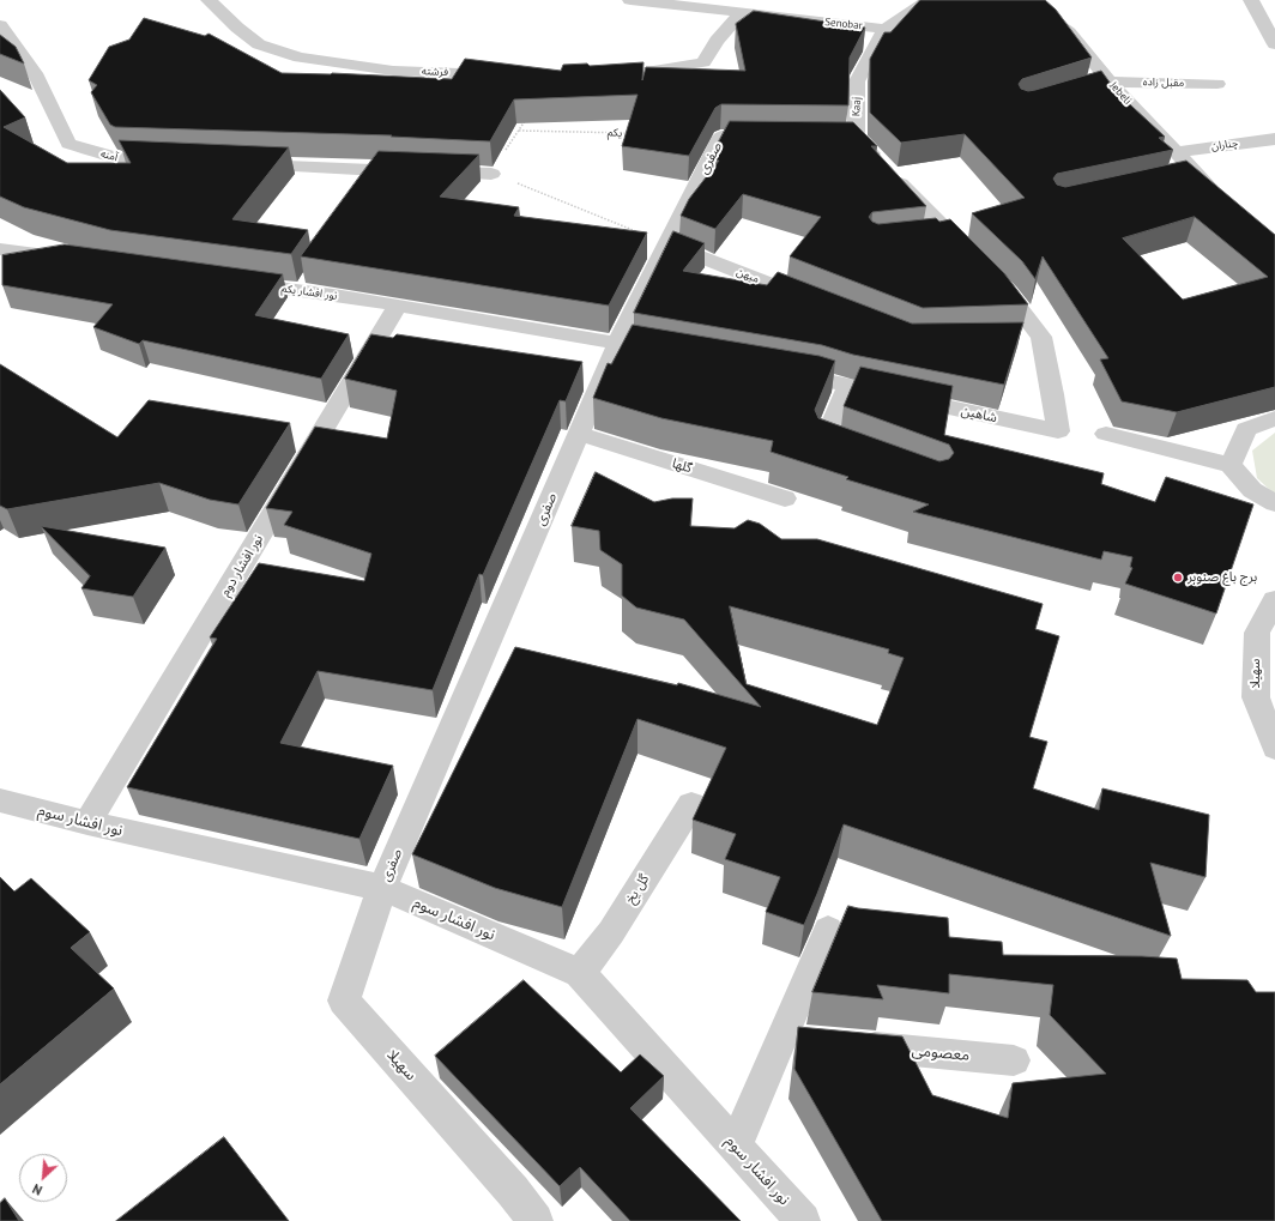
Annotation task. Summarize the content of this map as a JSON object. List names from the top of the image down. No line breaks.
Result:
{"streets":{"street":["Senobar","فرشته","مقبل زاده","Jebeli","Kaaj","چناران","آمنه","صفری","میهن","نور افشار یکم","شاهین","گلها","نور افشار دوم","سهیلا","نور افشار سوم","گل یخ","معصومی"],"path":["یکم"]},"crossings":[["Senobar","Kaaj"],["مقبل زاده","Jebeli"],["Jebeli","چناران"],["Kaaj","شاهین"],["صفری","میهن"],["صفری","نور افشار یکم"],["صفری","گلها"],["صفری","سهیلا"],["صفری","نور افشار سوم"],["نور افشار یکم","نور افشار دوم"],["نور افشار دوم","نور افشار سوم"],["سهیلا","نور افشار سوم"],["نور افشار سوم","گل یخ"]],"places":["برج باغ صنوبر"],"north":"bottom left"}
